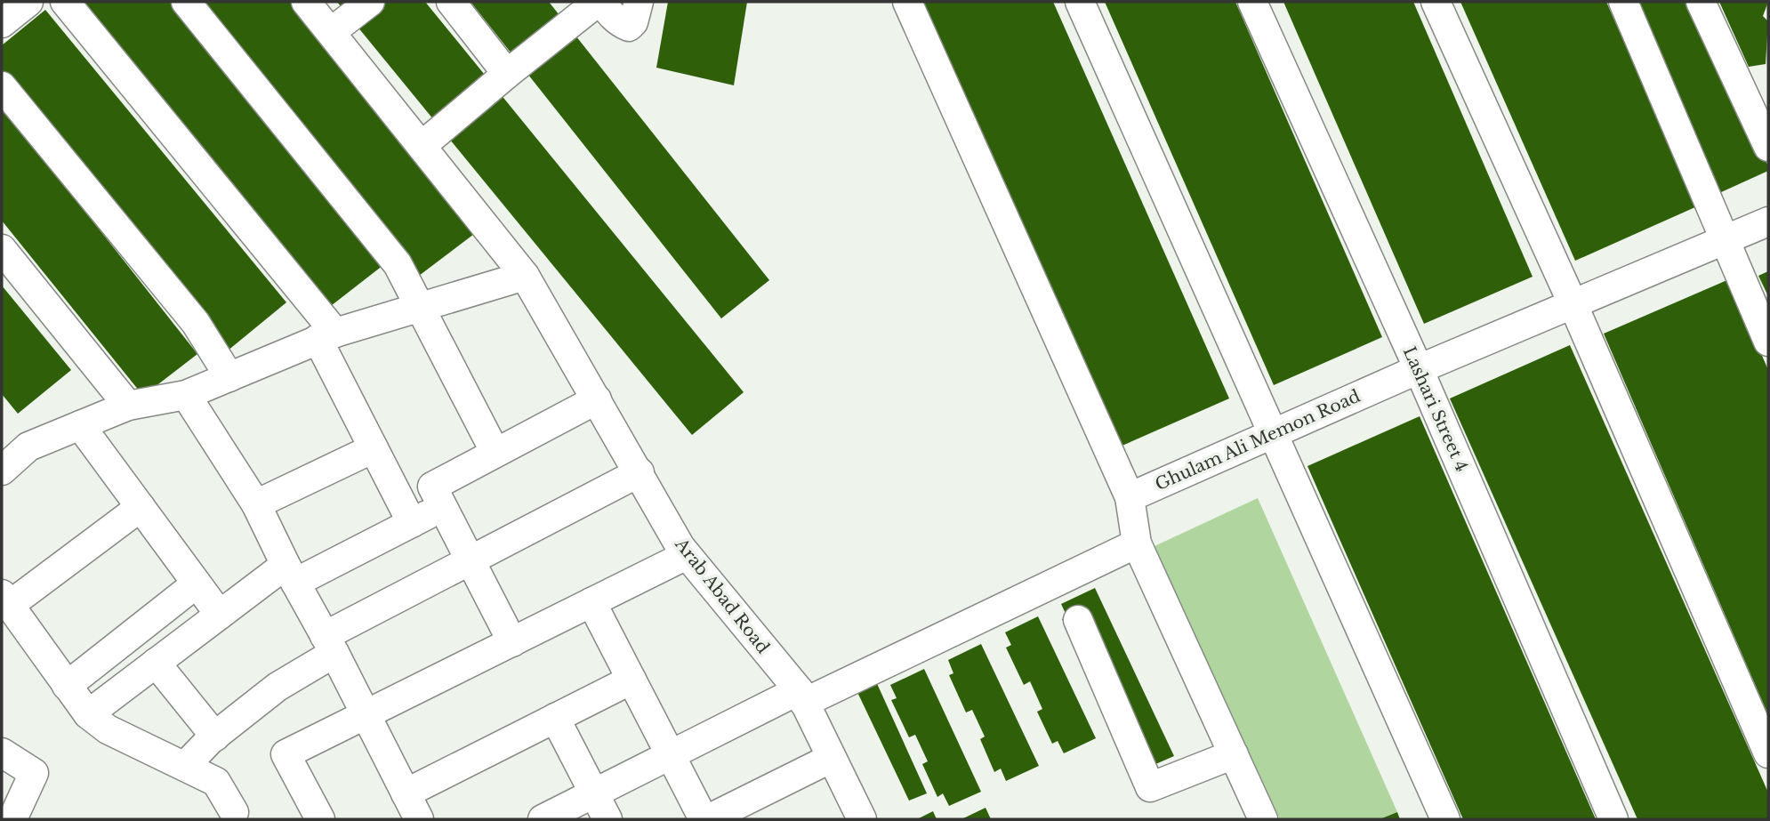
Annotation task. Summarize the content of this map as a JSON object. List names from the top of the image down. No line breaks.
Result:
{"streets":{"street":["Lashari Street 4","Ghulam Ali Memon Road","Arab Abad Road"]},"crossings":[["Lashari Street 4","Ghulam Ali Memon Road"]]}
